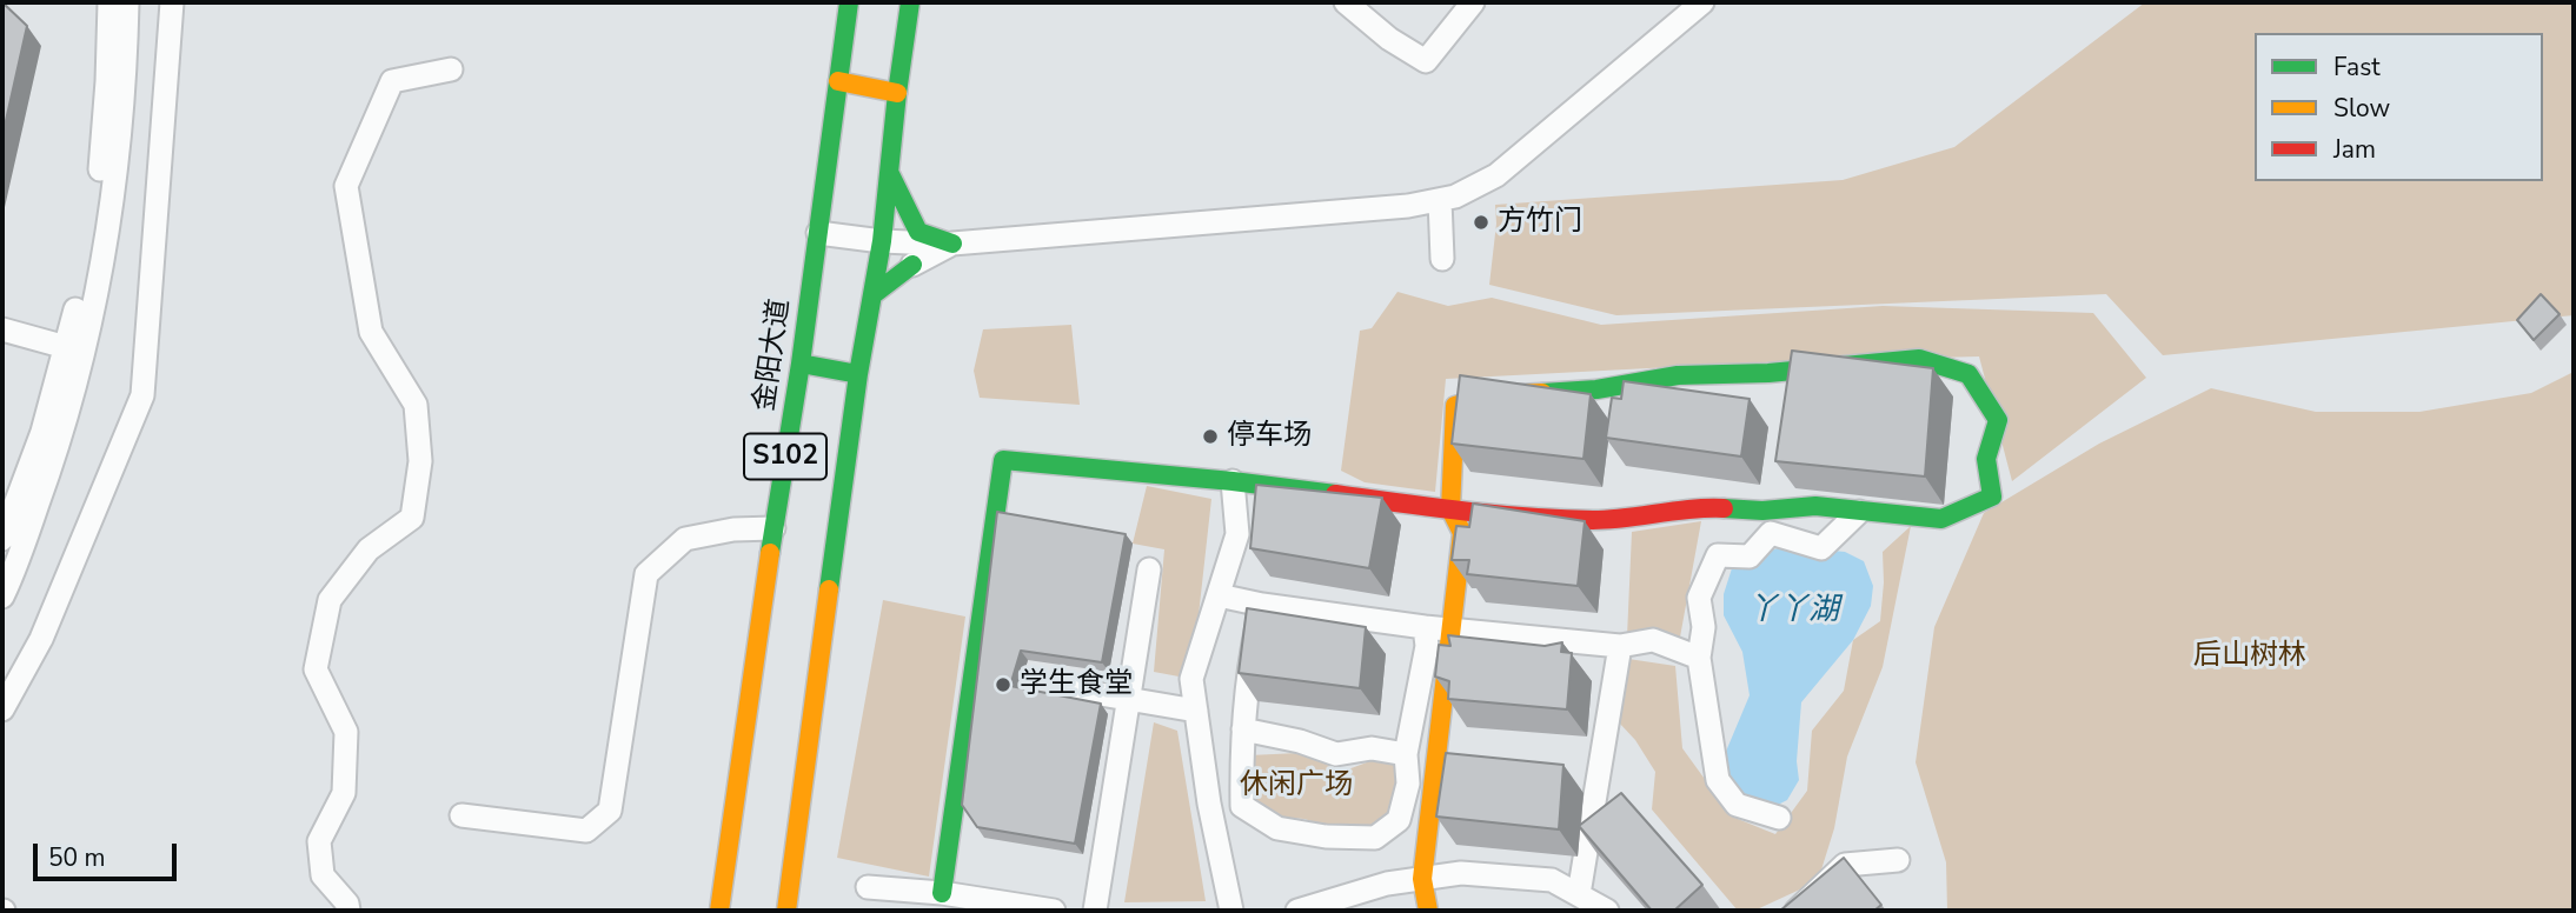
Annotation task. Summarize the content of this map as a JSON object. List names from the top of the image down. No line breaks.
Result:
{"streets":{"street":["金阳大道","S102"]},"water":["丫丫湖"],"parks":["后山树林","休闲广场"],"places":["方竹门","停车场","学生食堂"],"legend":["Fast","Slow","Jam"],"scale_bar":"50 m"}
